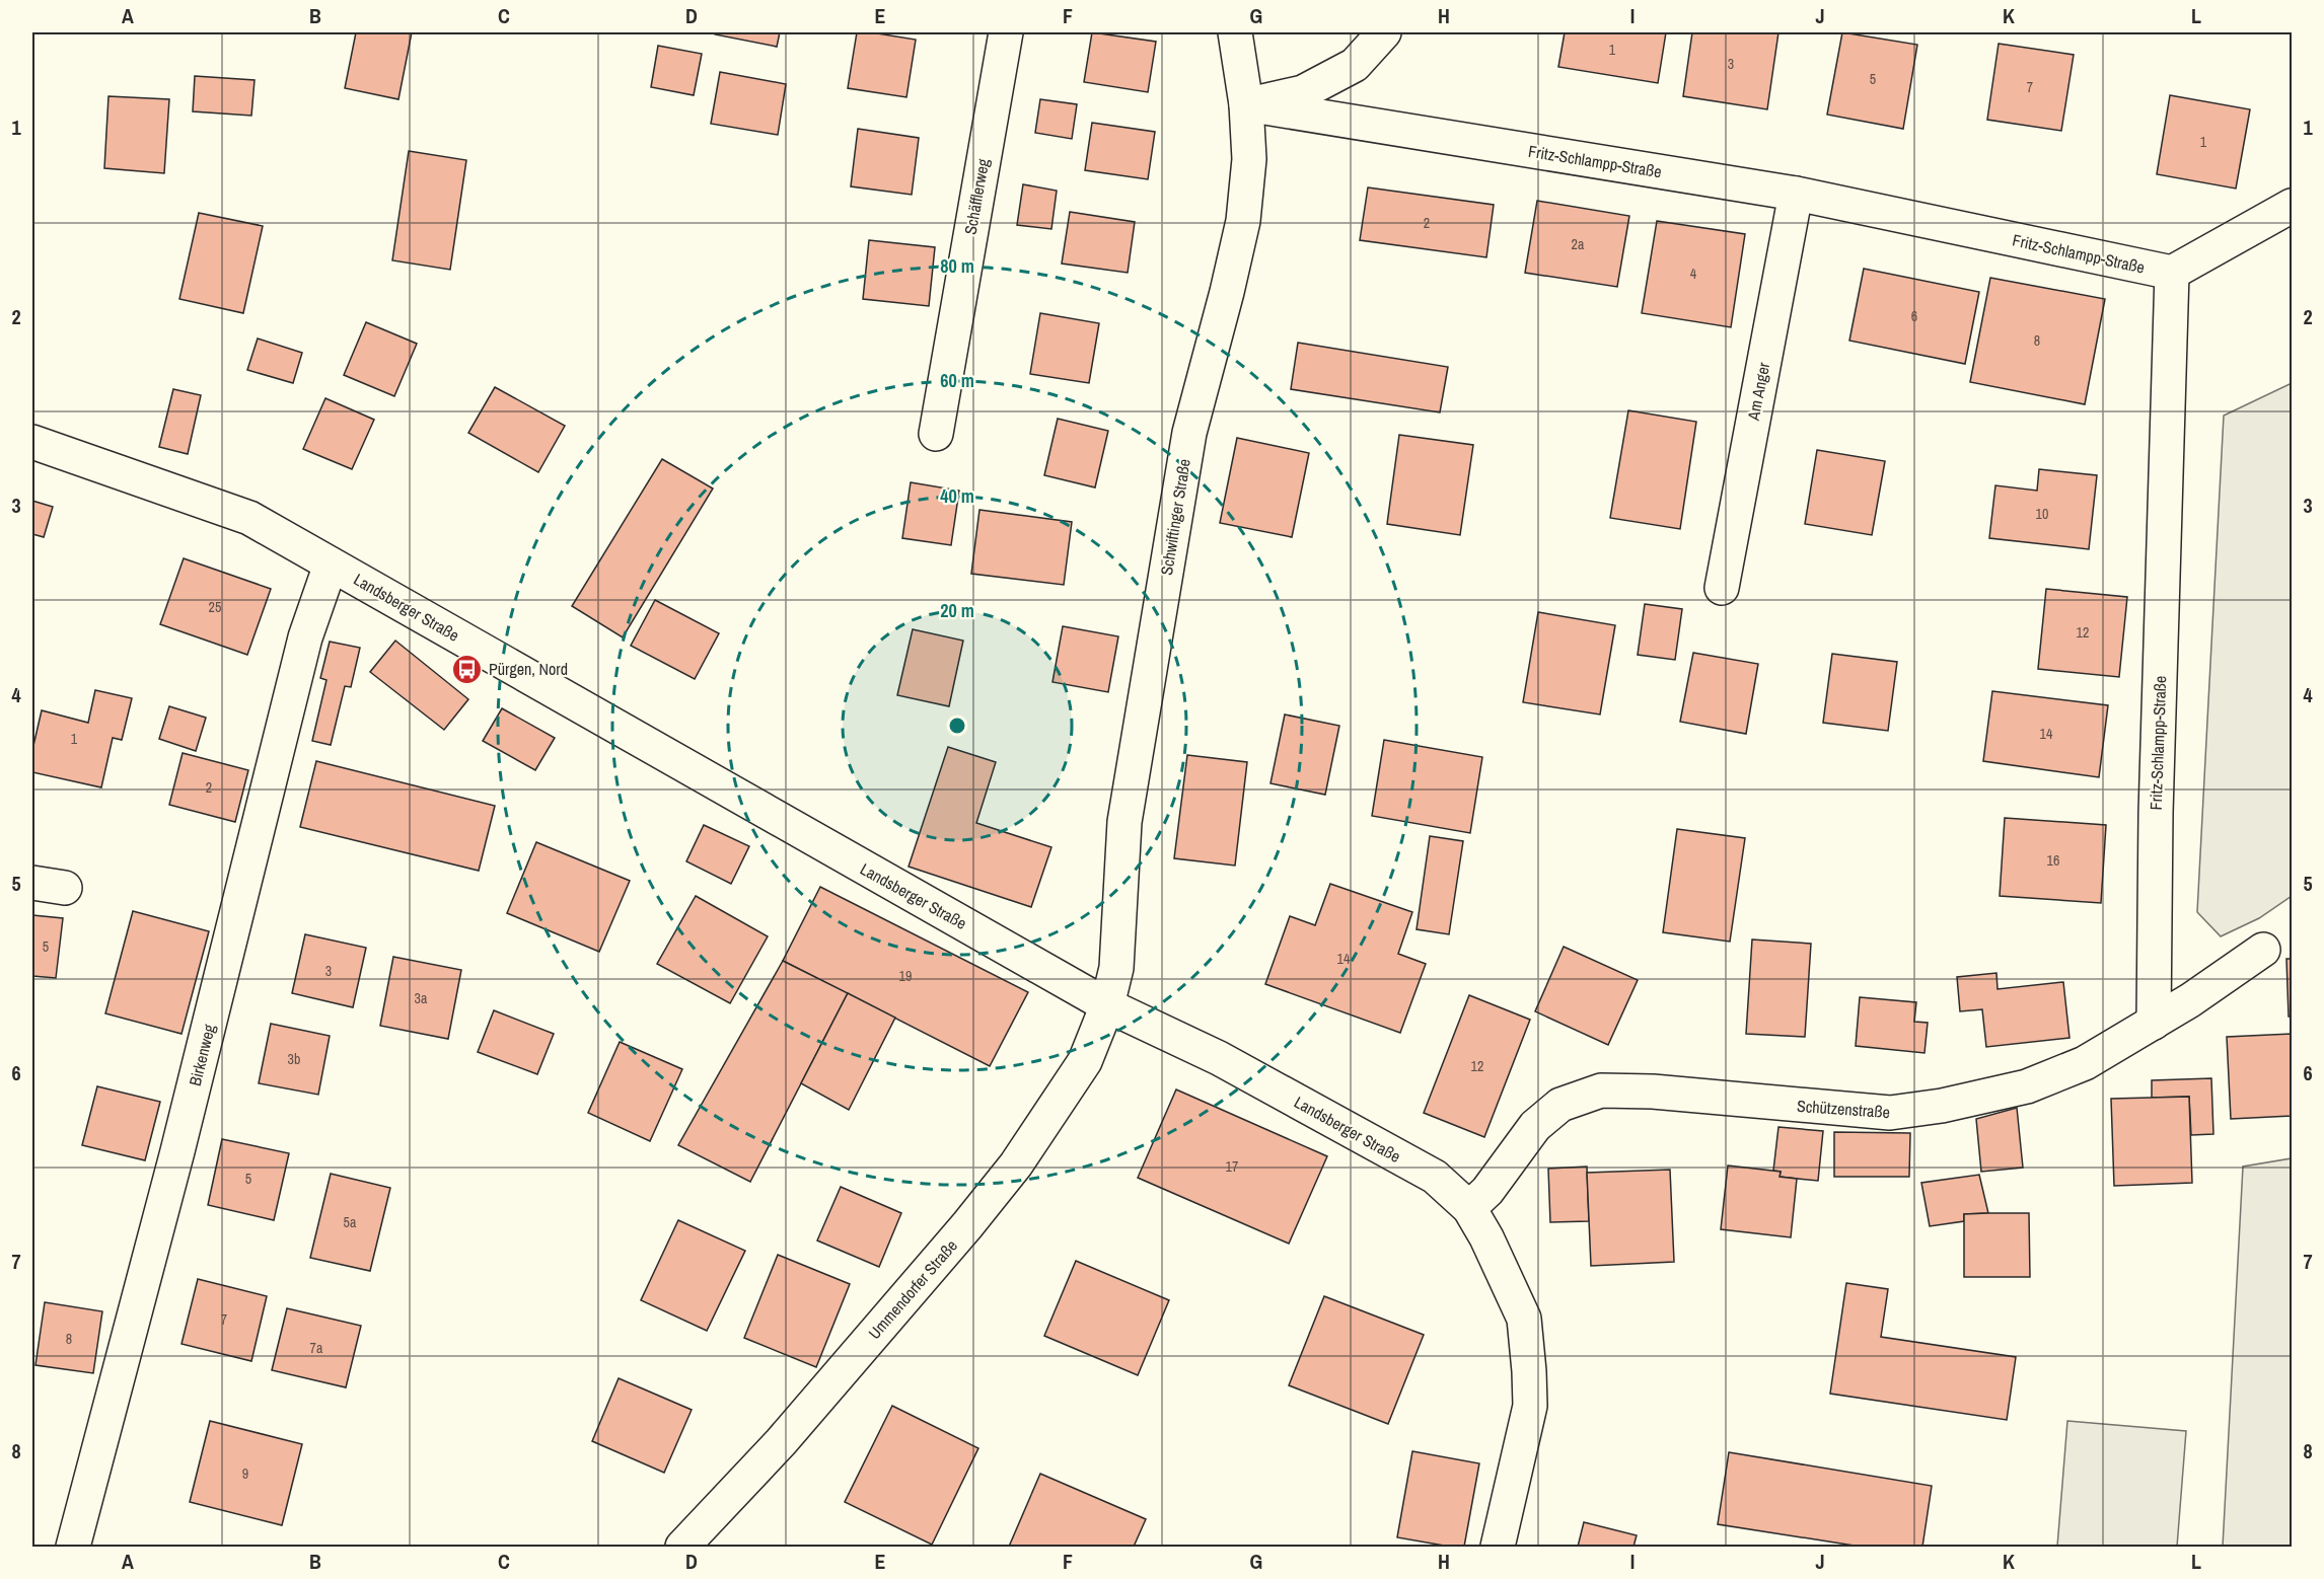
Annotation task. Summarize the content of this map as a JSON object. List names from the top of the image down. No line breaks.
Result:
{"streets":{"street":["Fritz-Schlampp-Straße","Schäfflerweg","Am Anger","Schwiftinger Straße","Landsberger Straße","Birkenweg","Schützenstraße","Ummendorfer Straße"]},"crossings":[["Fritz-Schlampp-Straße","Am Anger"],["Fritz-Schlampp-Straße","Schwiftinger Straße"],["Fritz-Schlampp-Straße","Schützenstraße"],["Schwiftinger Straße","Landsberger Straße"],["Schwiftinger Straße","Ummendorfer Straße"],["Landsberger Straße","Birkenweg"],["Landsberger Straße","Schützenstraße"],["Landsberger Straße","Ummendorfer Straße"]],"places":{"bus stop":["Pürgen, Nord"]},"house_numbers":["1","3","5","7","1","2","2a","4","6","8","10","25","12","14","1","2","16","5","14","3","19","3a","3b","12","17","5","5a","7","8","7a","9"],"grid":{"columns":["A","B","C","D","E","F","G","H","I","J","K","L"],"rows":["1","2","3","4","5","6","7","8"]},"rings":["80 m","60 m","40 m","20 m"]}
